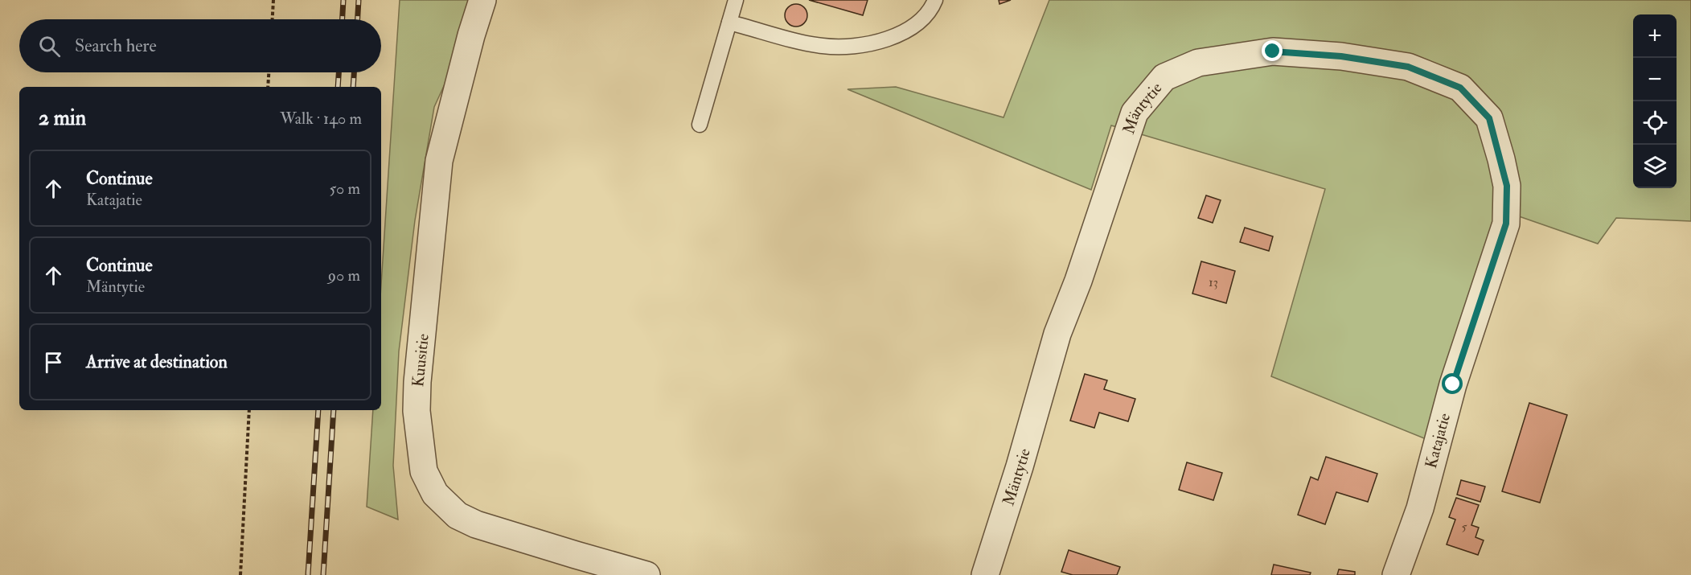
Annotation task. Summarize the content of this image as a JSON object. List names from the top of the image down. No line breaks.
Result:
{"streets":{"street":["Mäntytie","Kuusitie","Katajatie"]},"crossings":[["Mäntytie","Katajatie"]],"house_numbers":["13","5"],"page":{"map_buttons":["+","−"],"search":"Search here","heading":["2 min","Walk · 140 m"],"list":[["Continue","Katajatie","50 m"],["Continue","Mäntytie","90 m"],"Arrive at destination"]}}
